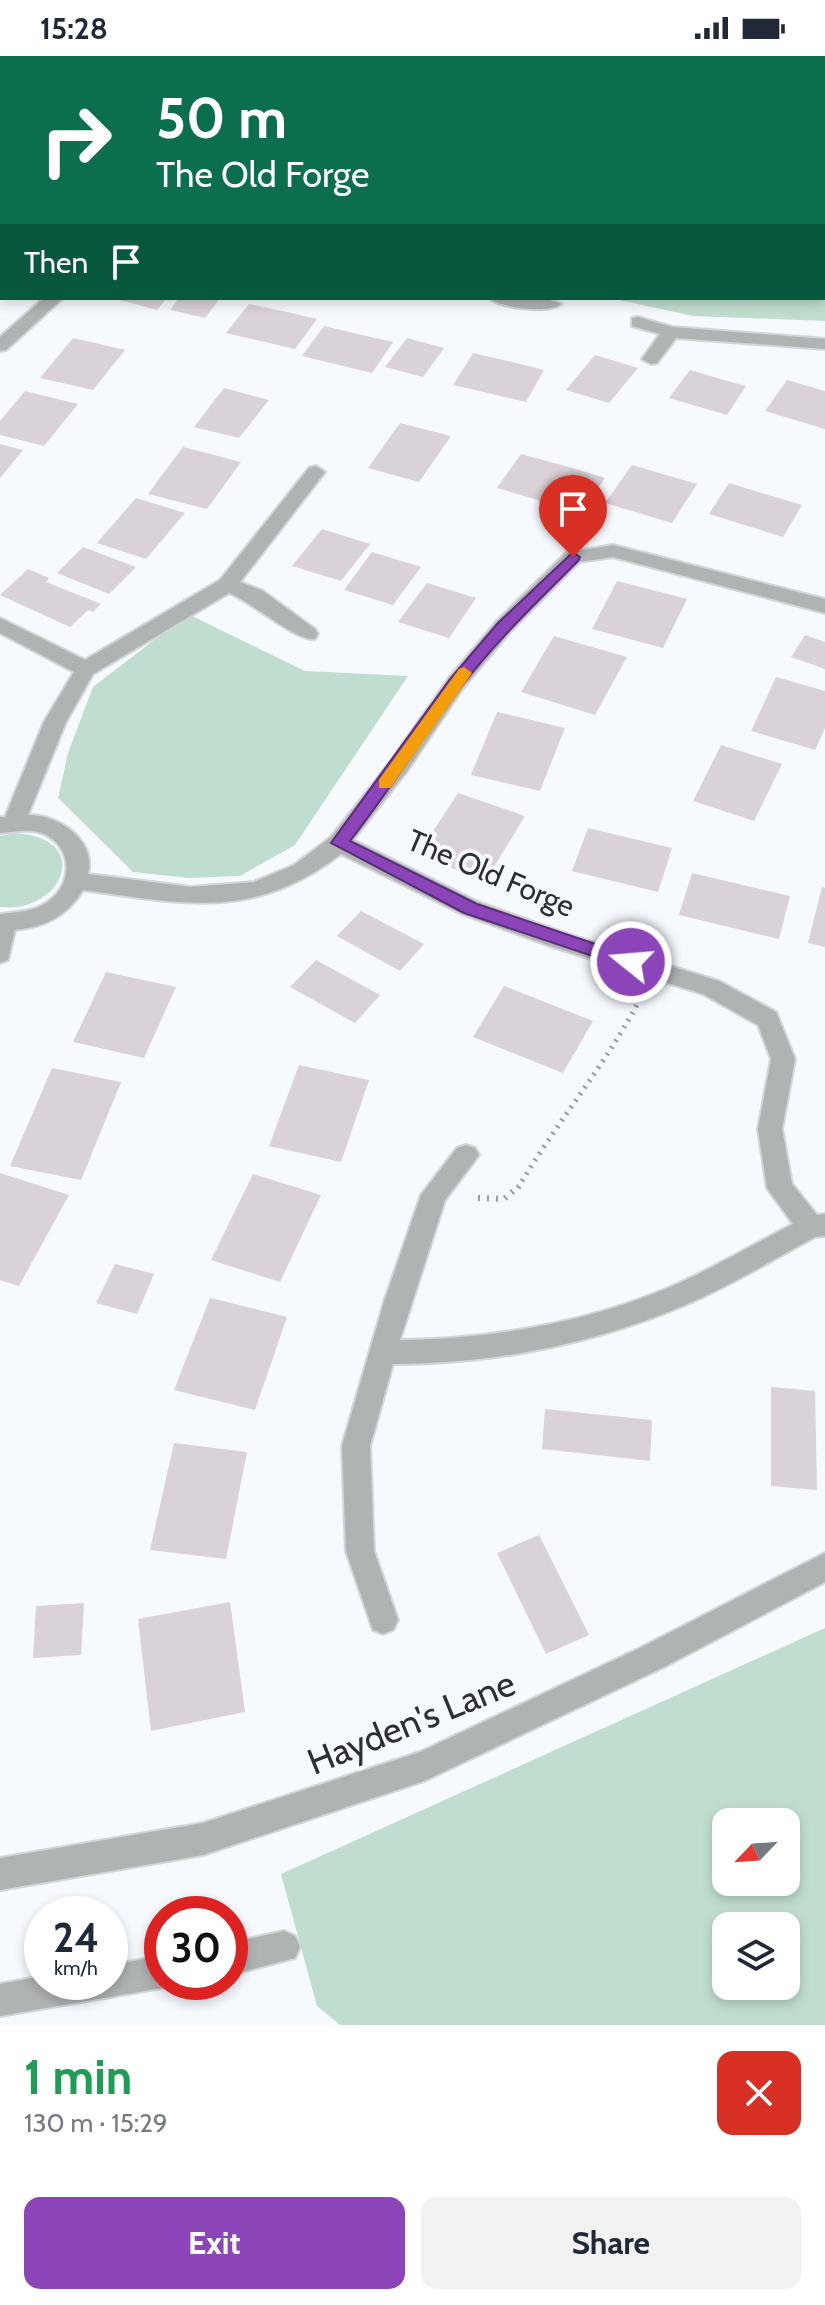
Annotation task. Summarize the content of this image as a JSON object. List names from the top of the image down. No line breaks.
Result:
{"streets":{"street":["The Old Forge","Hayden's Lane"]},"north":"bottom left","page":{"status":"15:28","turn":["50 m","The Old Forge"],"then":"Then","speed":"24 km/h","limit":"30","heading":["1 min","130 m · 15:29"],"buttons":["Exit","Share"]}}
